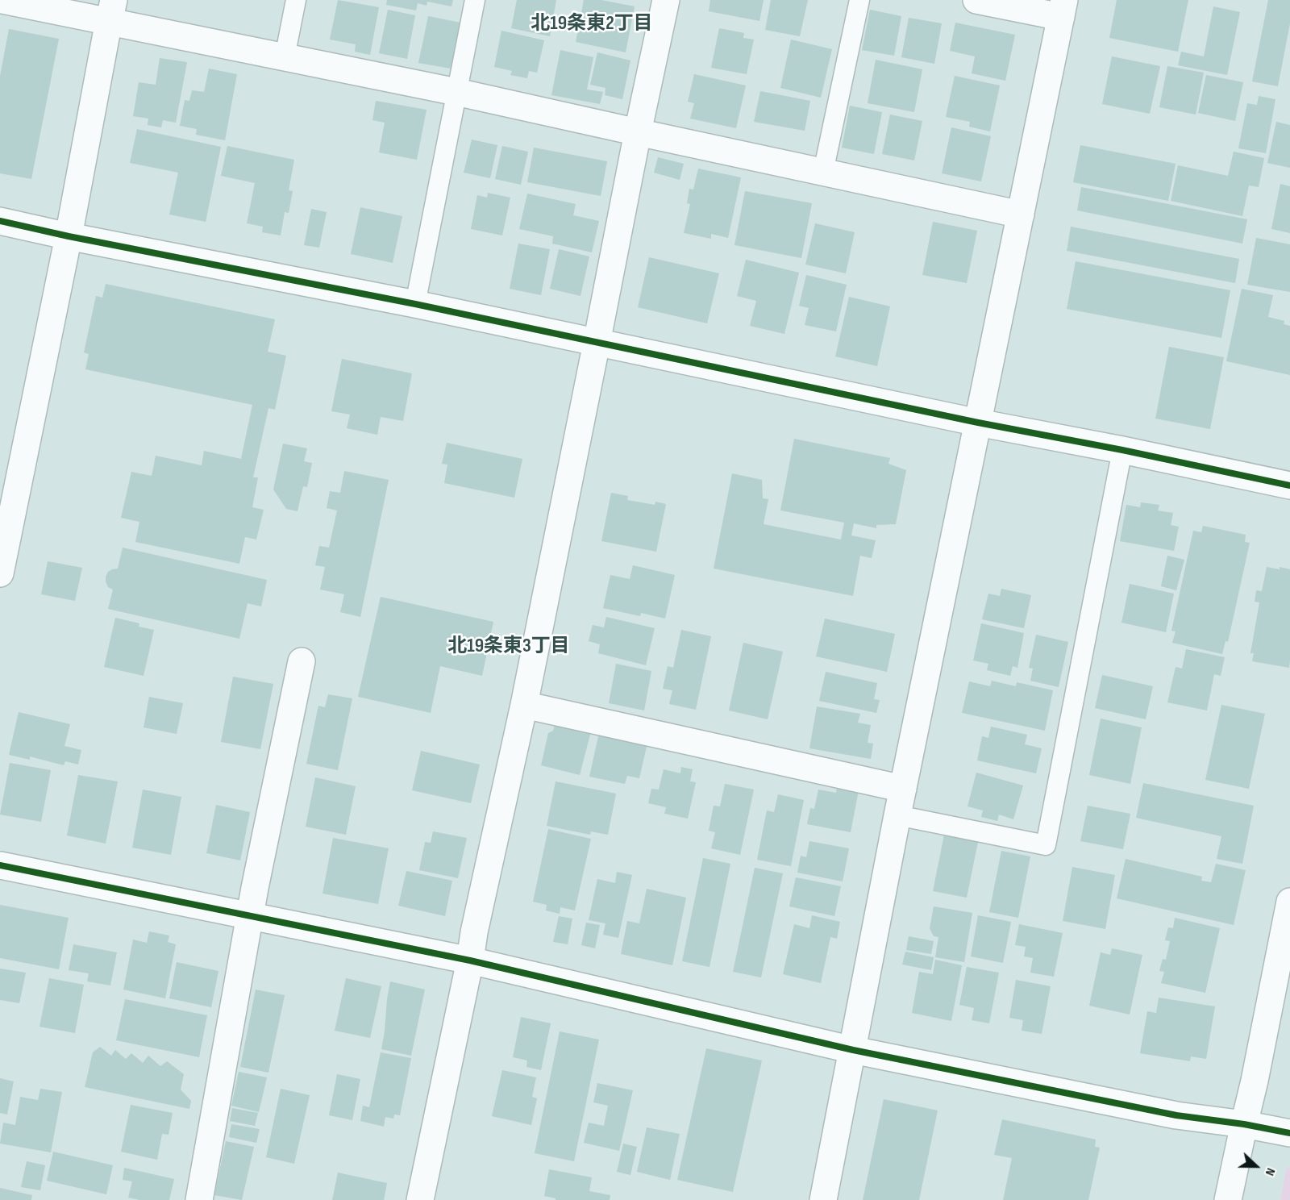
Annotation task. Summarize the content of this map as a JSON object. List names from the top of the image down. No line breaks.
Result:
{"districts":["北19条東2丁目","北19条東3丁目"],"north":"right"}
